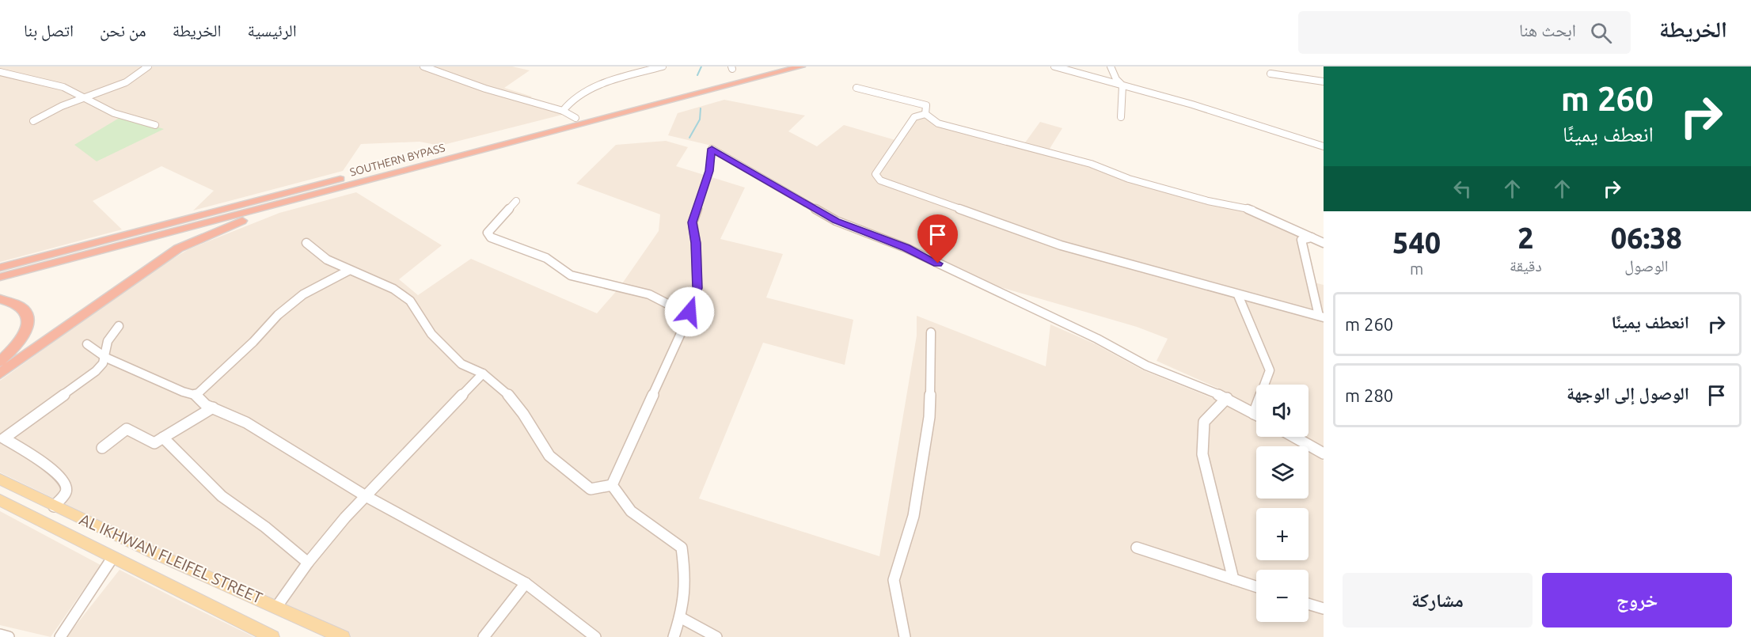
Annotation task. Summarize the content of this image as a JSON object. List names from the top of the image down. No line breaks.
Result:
{"streets":{"highway":["SOUTHERN BYPASS"],"main road":["AL IKHWAN FLEIFEL STREET"]},"page":{"header":"الخريطة","search":"ابحث هنا","nav":["الرئيسية","الخريطة","من نحن","اتصل بنا"],"turn":["260 m","انعطف يمينًا"],"eta":["06:38","الوصول","2","دقيقة","540","m"],"list":[{"name":"انعطف يمينًا","value":"260 m"},{"name":"الوصول إلى الوجهة","value":"280 m"}],"map_buttons":["+","−"],"buttons":["خروج","مشاركة"]}}
